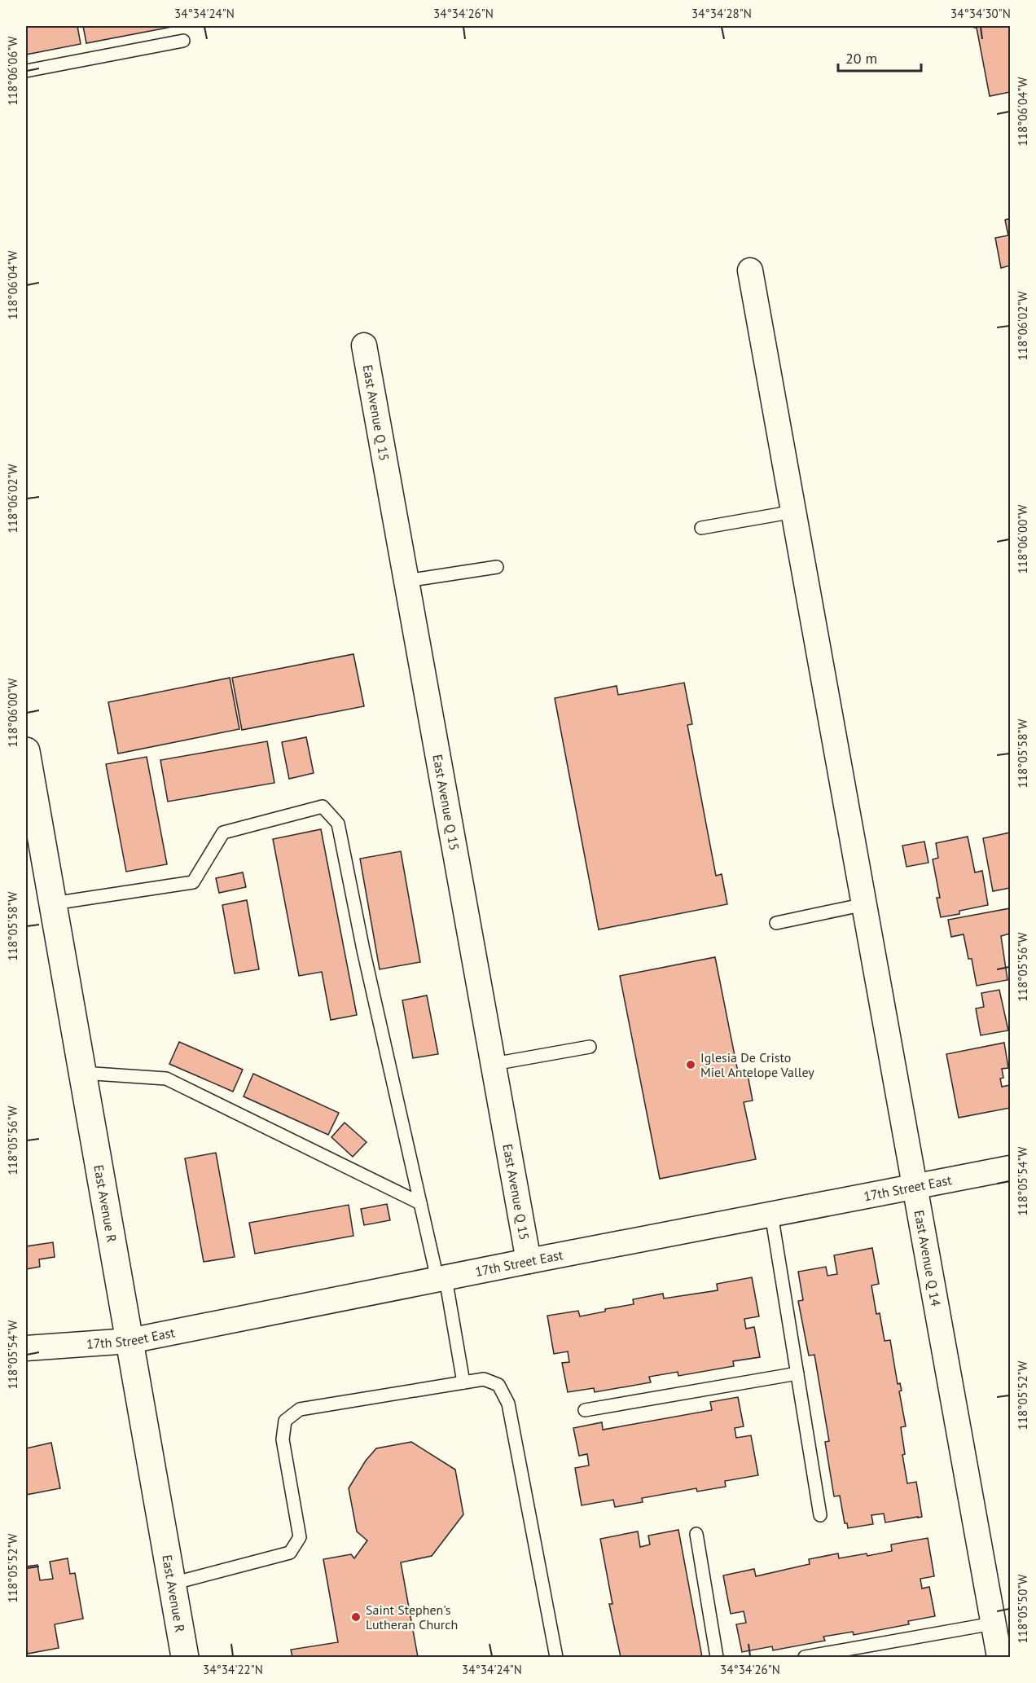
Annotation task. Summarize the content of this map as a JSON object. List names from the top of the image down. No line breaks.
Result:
{"streets":{"main road":["East Avenue R"],"street":["East Avenue Q 15","17th Street East","East Avenue Q 14"]},"crossings":[["East Avenue Q 15","17th Street East"],["17th Street East","East Avenue R"],["17th Street East","East Avenue Q 14"]],"places":["Iglesia De Cristo Miel Antelope Valley","Saint Stephen's Lutheran Church"],"scale_bar":"20 m","coordinates":["34°34'24\"N","34°34'26\"N","34°34'28\"N","34°34'30\"N","118°06'06\"W","118°06'04\"W","118°06'02\"W","118°06'00\"W","118°05'58\"W","118°05'56\"W","118°05'54\"W","118°05'52\"W","118°05'50\"W","34°34'22\"N"]}
